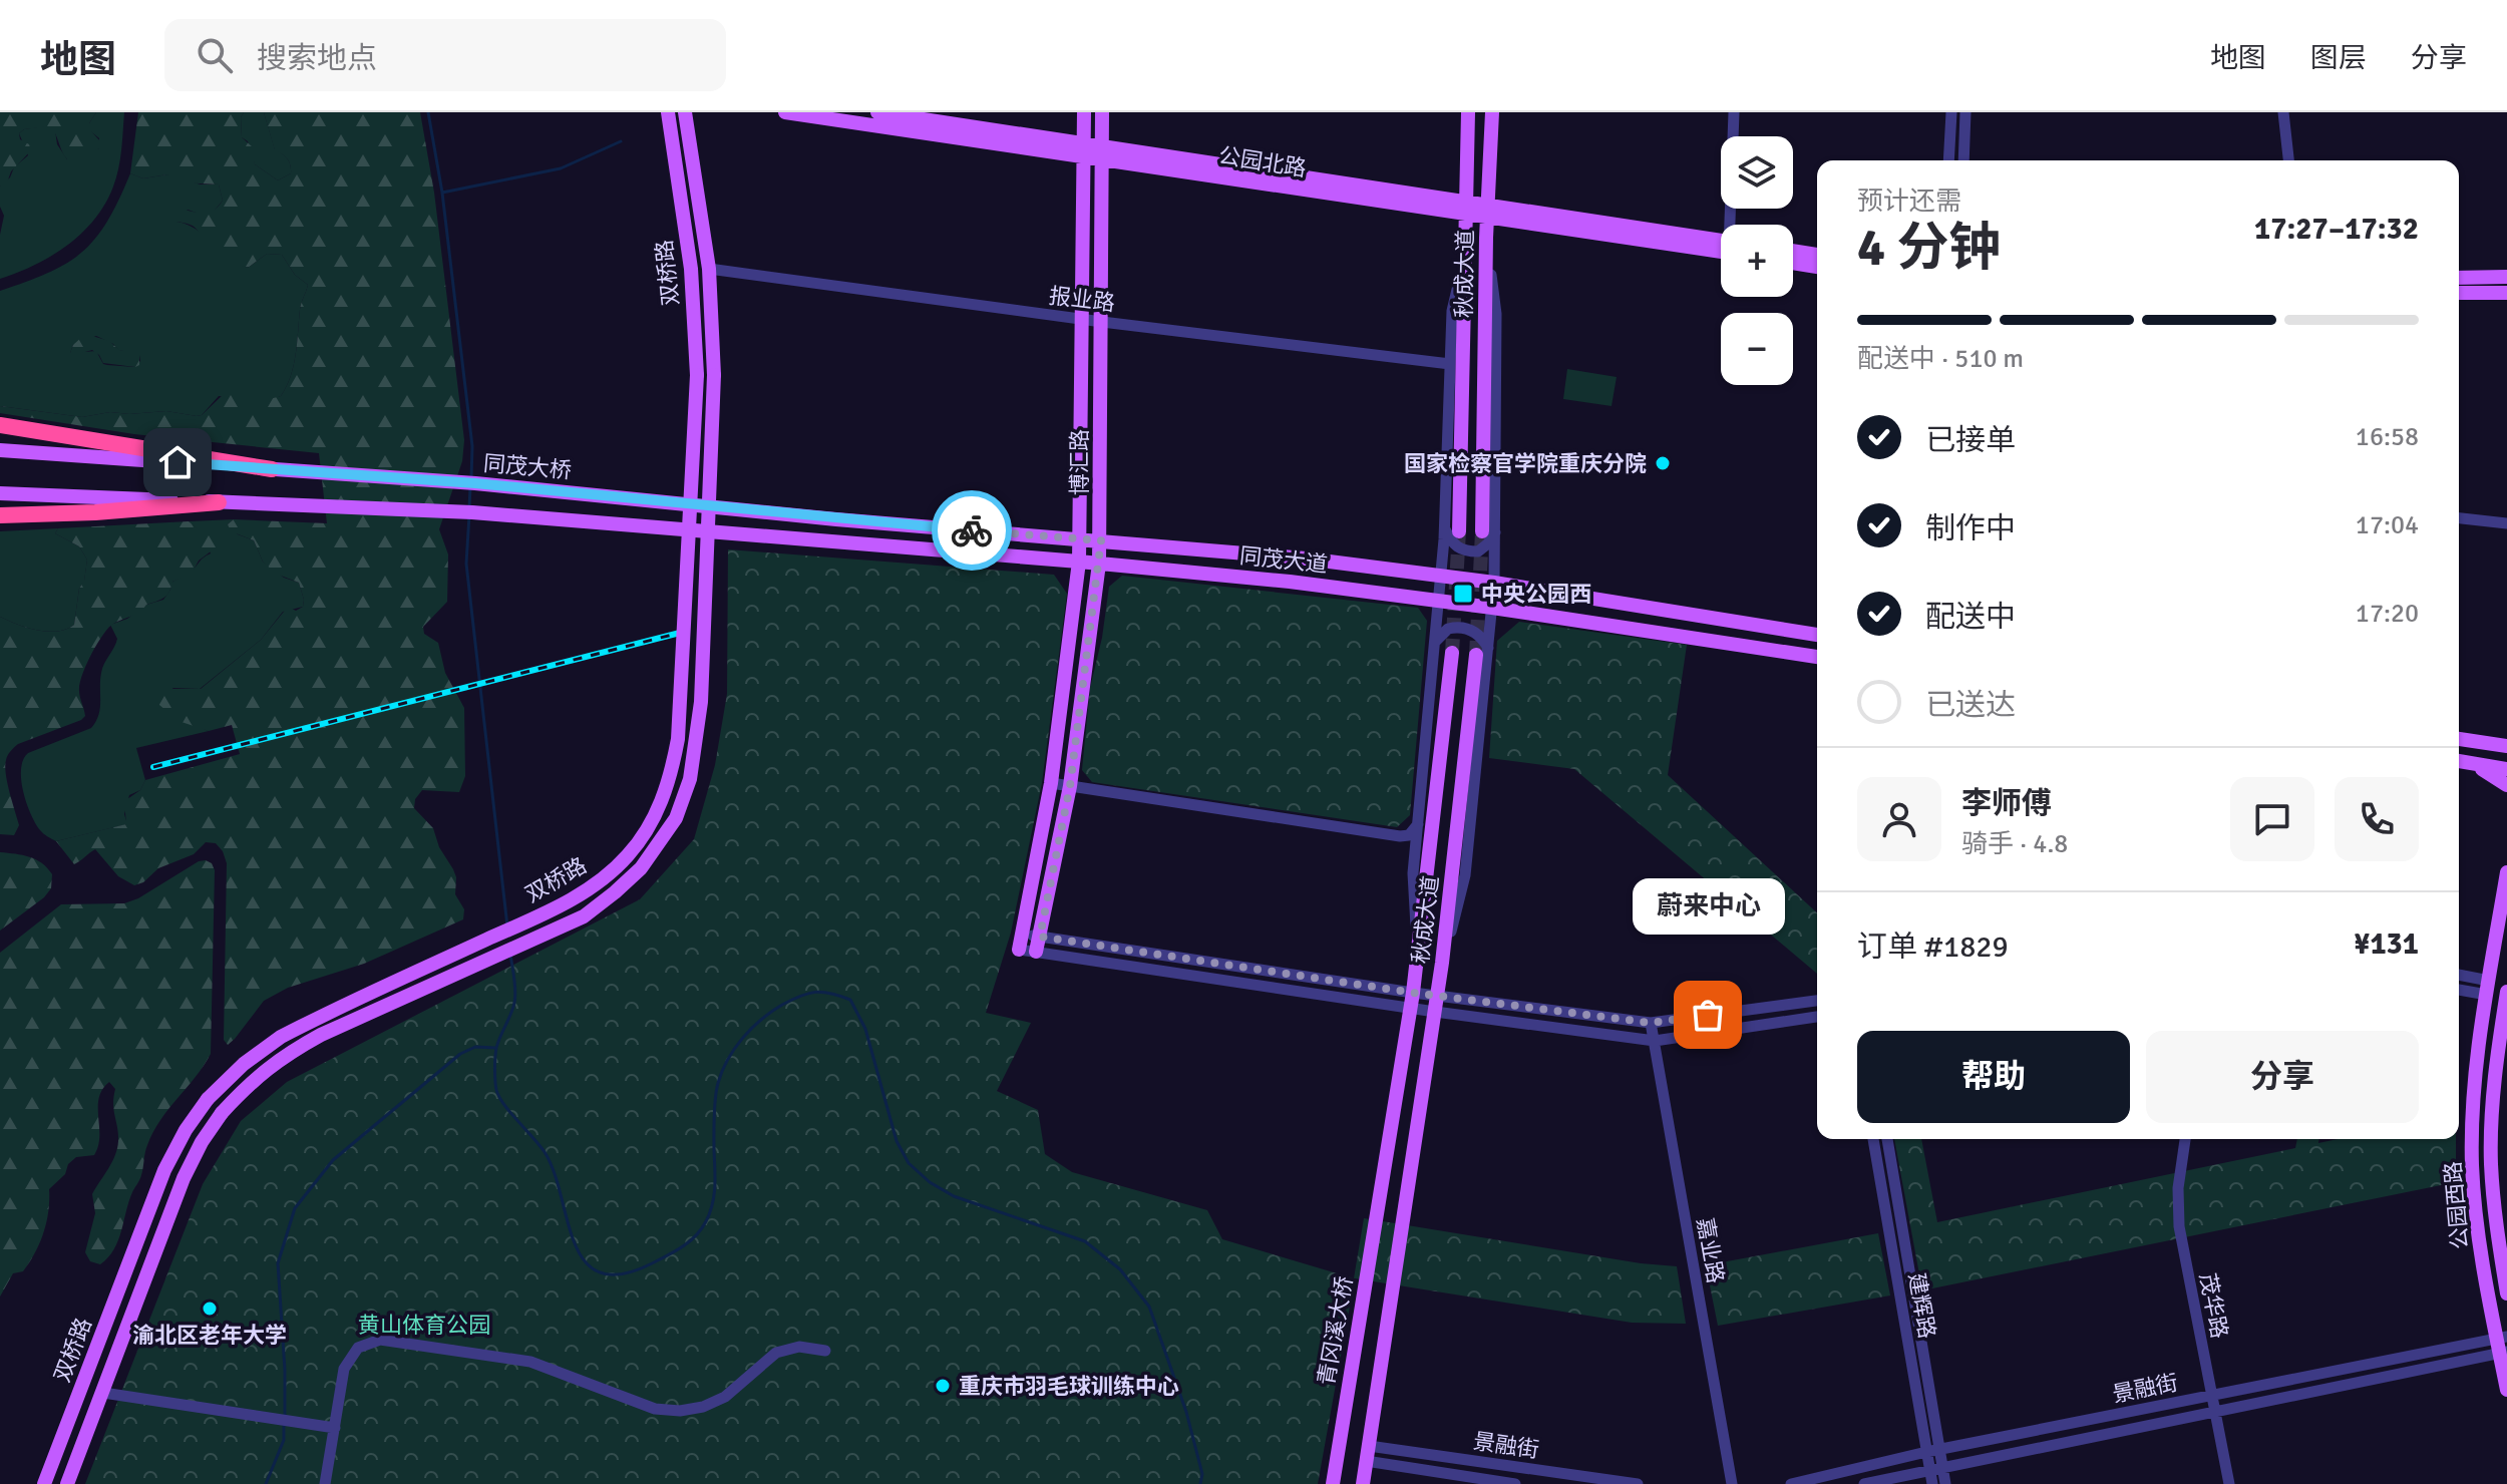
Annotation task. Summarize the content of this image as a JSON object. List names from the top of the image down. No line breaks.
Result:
{"streets":{"main road":["公园北路","双桥路","秋成大道","博汇路","同茂大桥","同茂大道","公园西路","青冈溪大桥"],"street":["报业路","嘉业路","建辉路","茂华路","景融街"]},"crossings":[["公园北路","秋成大道"],["公园北路","博汇路"],["双桥路","报业路"],["秋成大道","青冈溪大桥"],["秋成大道","景融街"],["报业路","博汇路"],["博汇路","同茂大道"],["同茂大桥","同茂大道"],["公园西路","景融街"],["建辉路","景融街"],["茂华路","景融街"]],"parks":["黄山体育公园"],"places":{"other":["国家检察官学院重庆分院","蔚来中心","渝北区老年大学","重庆市羽毛球训练中心"],"transit":["中央公园西"]},"page":{"header":"地图","search":"搜索地点","nav":["地图","图层","分享"],"map_buttons":["+","−"],"heading":["4 分钟","预计还需","17:27–17:32"],"panel":["李师傅","骑手 · 4.8","订单 #1829","¥131"],"bar":"配送中 · 510 m","list":[["已接单","16:58"],["制作中","17:04"],["配送中","17:20"],"已送达"],"bubble":"蔚来中心","buttons":["帮助","分享"]}}
